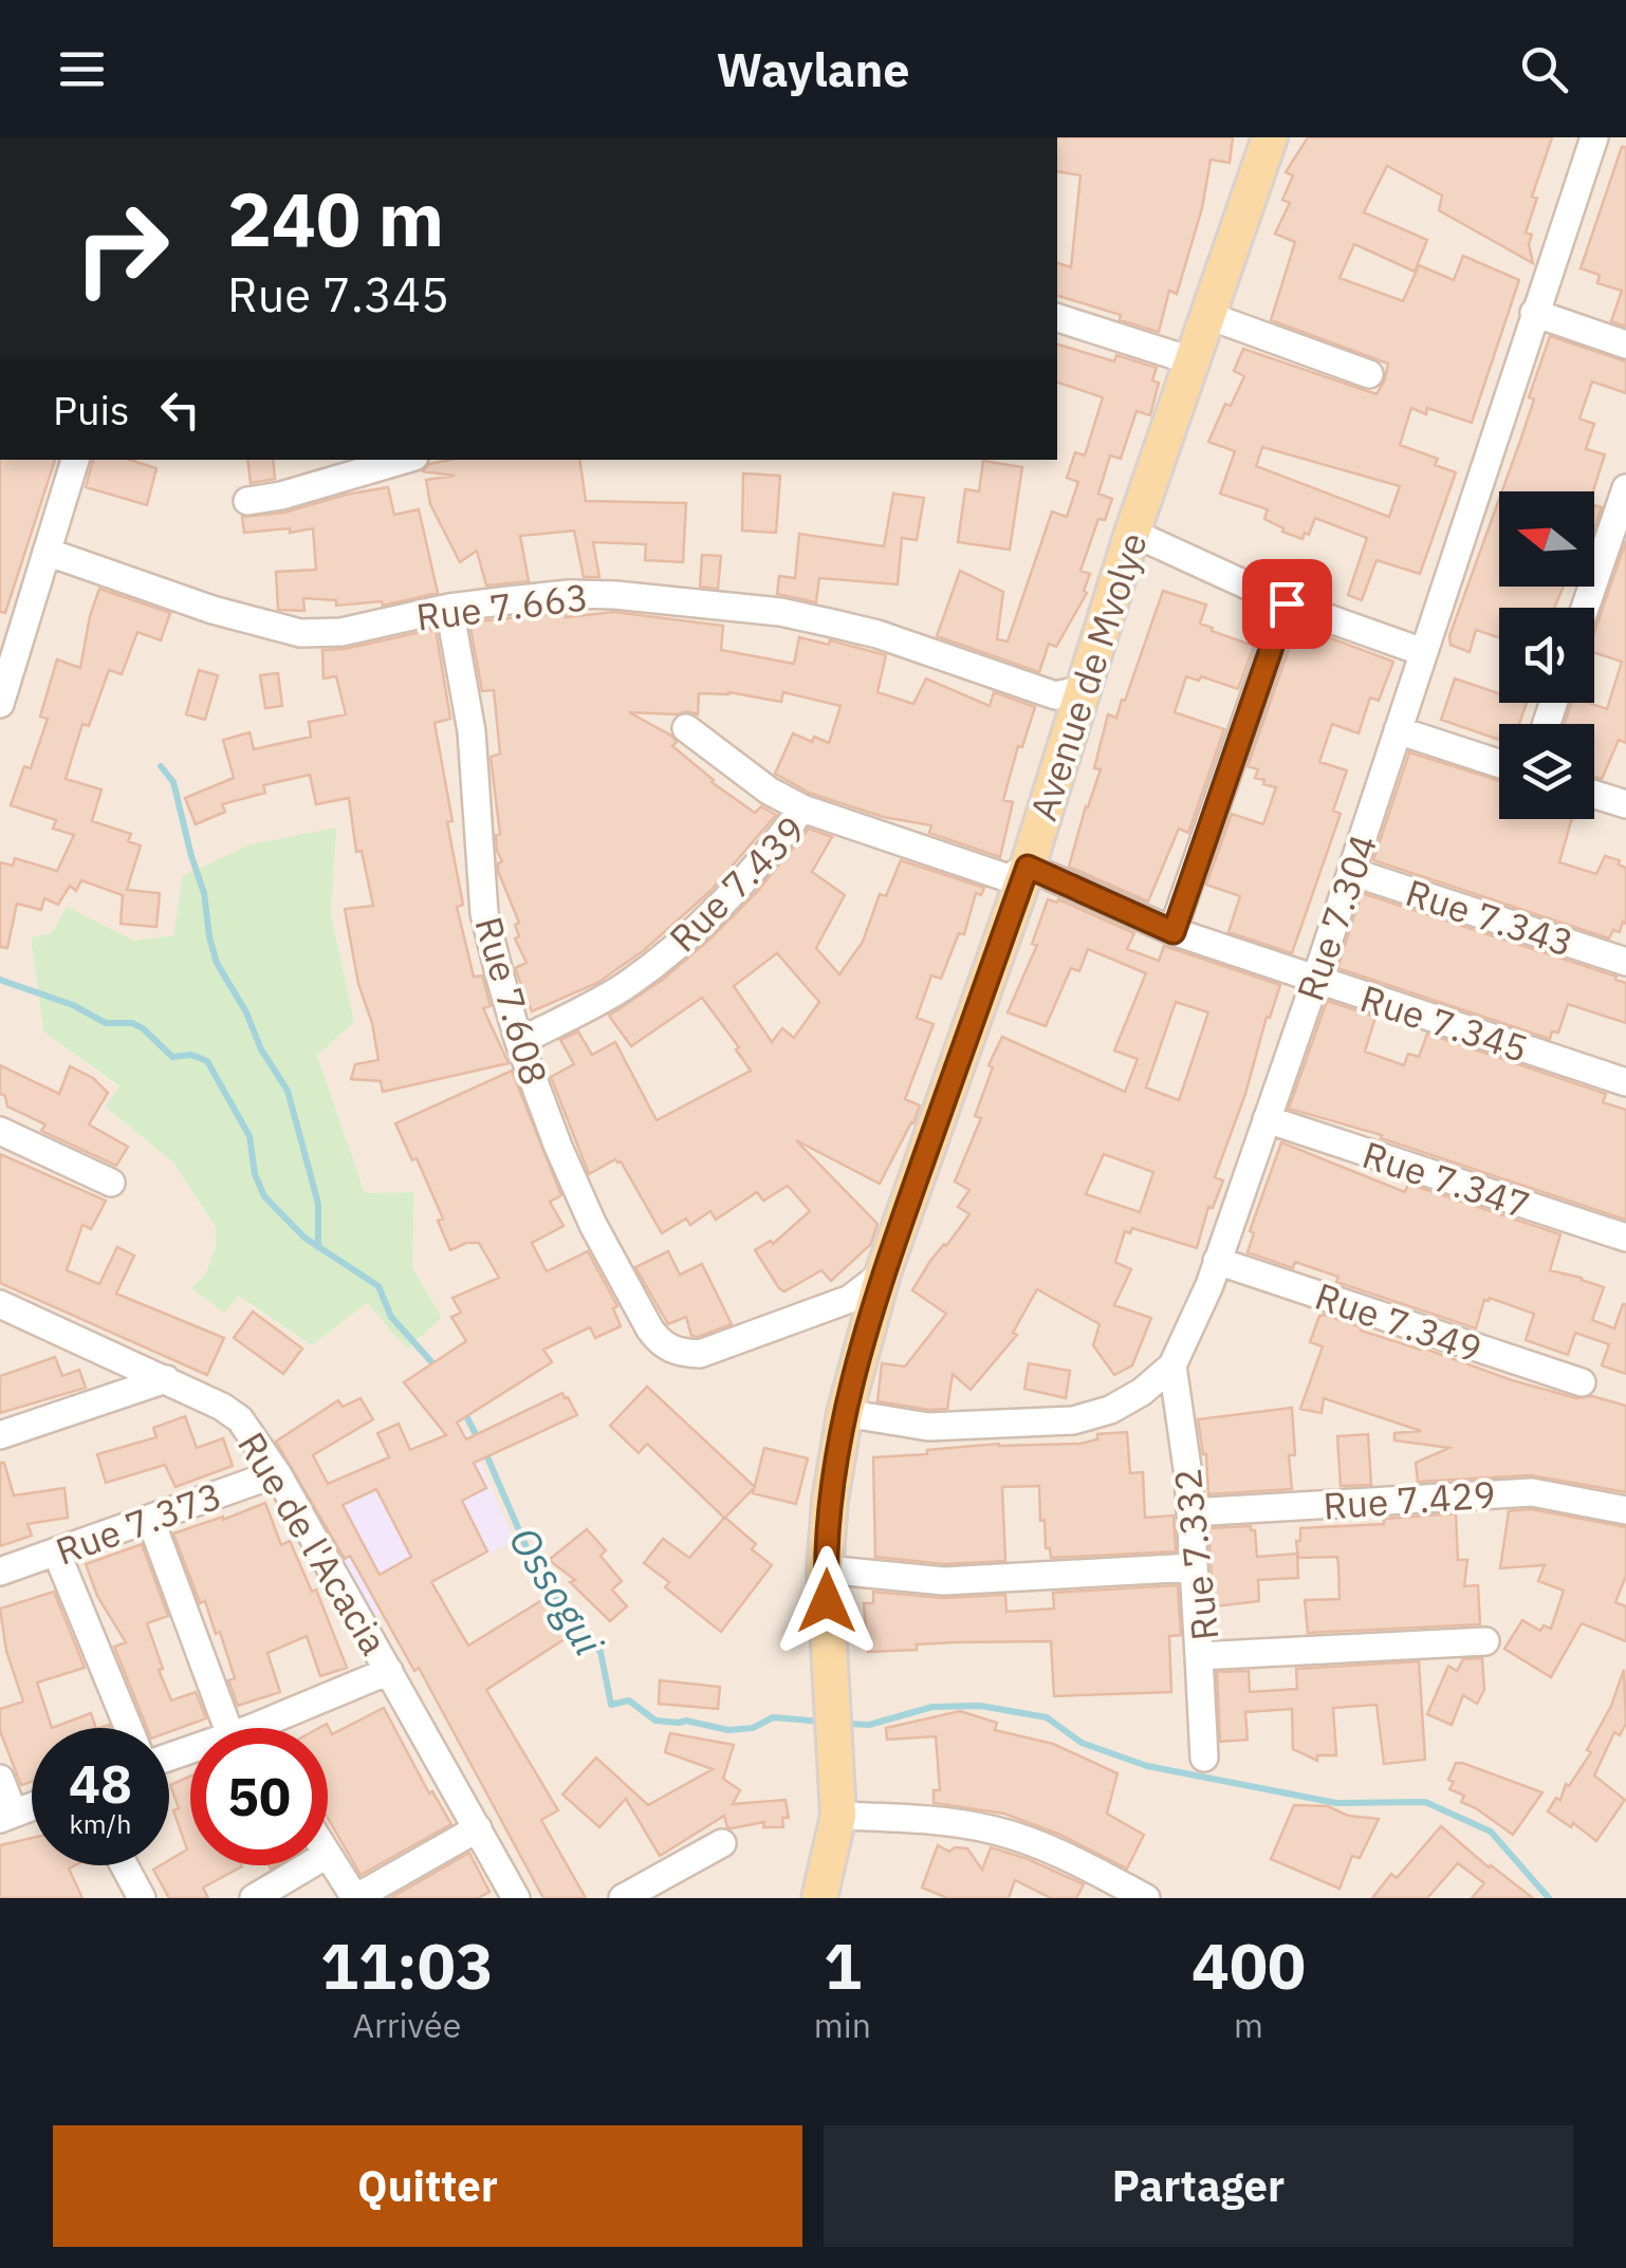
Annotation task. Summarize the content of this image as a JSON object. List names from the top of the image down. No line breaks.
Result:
{"streets":{"main road":["Avenue de Mvolye"],"street":["Rue 7.663","Rue 7.439","Rue 7.304","Rue 7.343","Rue 7.608","Rue 7.345","Rue 7.347","Rue 7.349","Rue 7.429","Rue 7.373","Rue de l'Acacia","Rue 7.332"]},"crossings":[["Rue 7.663","Avenue de Mvolye"],["Rue 7.663","Rue 7.608"],["Avenue de Mvolye","Rue 7.439"],["Avenue de Mvolye","Rue 7.304"],["Avenue de Mvolye","Rue 7.608"],["Avenue de Mvolye","Rue 7.345"],["Rue 7.439","Rue 7.608"],["Rue 7.439","Rue 7.345"],["Rue 7.304","Rue 7.343"],["Rue 7.304","Rue 7.345"],["Rue 7.304","Rue 7.347"],["Rue 7.304","Rue 7.349"],["Rue 7.304","Rue 7.332"],["Rue 7.429","Rue 7.332"],["Rue 7.373","Rue de l'Acacia"]],"water":["Ossogui"],"north":"left","page":{"header":"Waylane","turn":["240 m","Rue 7.345"],"then":"Puis","speed":"48 km/h","limit":"50","eta":["11:03","Arrivée","1","min","400","m"],"buttons":["Quitter","Partager"]}}
